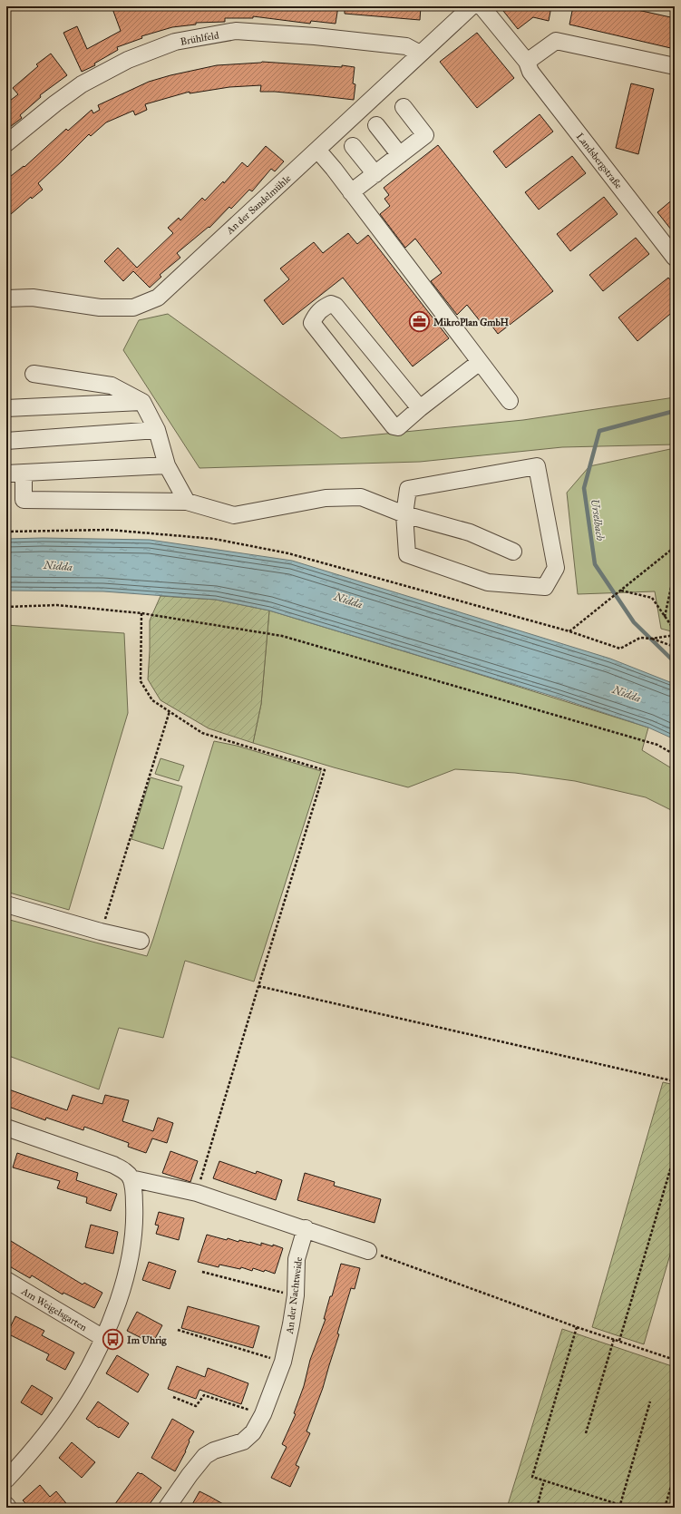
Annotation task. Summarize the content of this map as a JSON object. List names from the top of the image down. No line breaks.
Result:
{"streets":{"street":["Brühlfeld","Landsbergstraße","An der Sandelmühle","An der Nachtweide","Am Weigelsgarten"]},"crossings":[["Brühlfeld","An der Sandelmühle"]],"water":["Urselbach","Nidda"],"places":{"office":["MikroPlan GmbH"],"bus stop":["Im Uhrig"]}}
